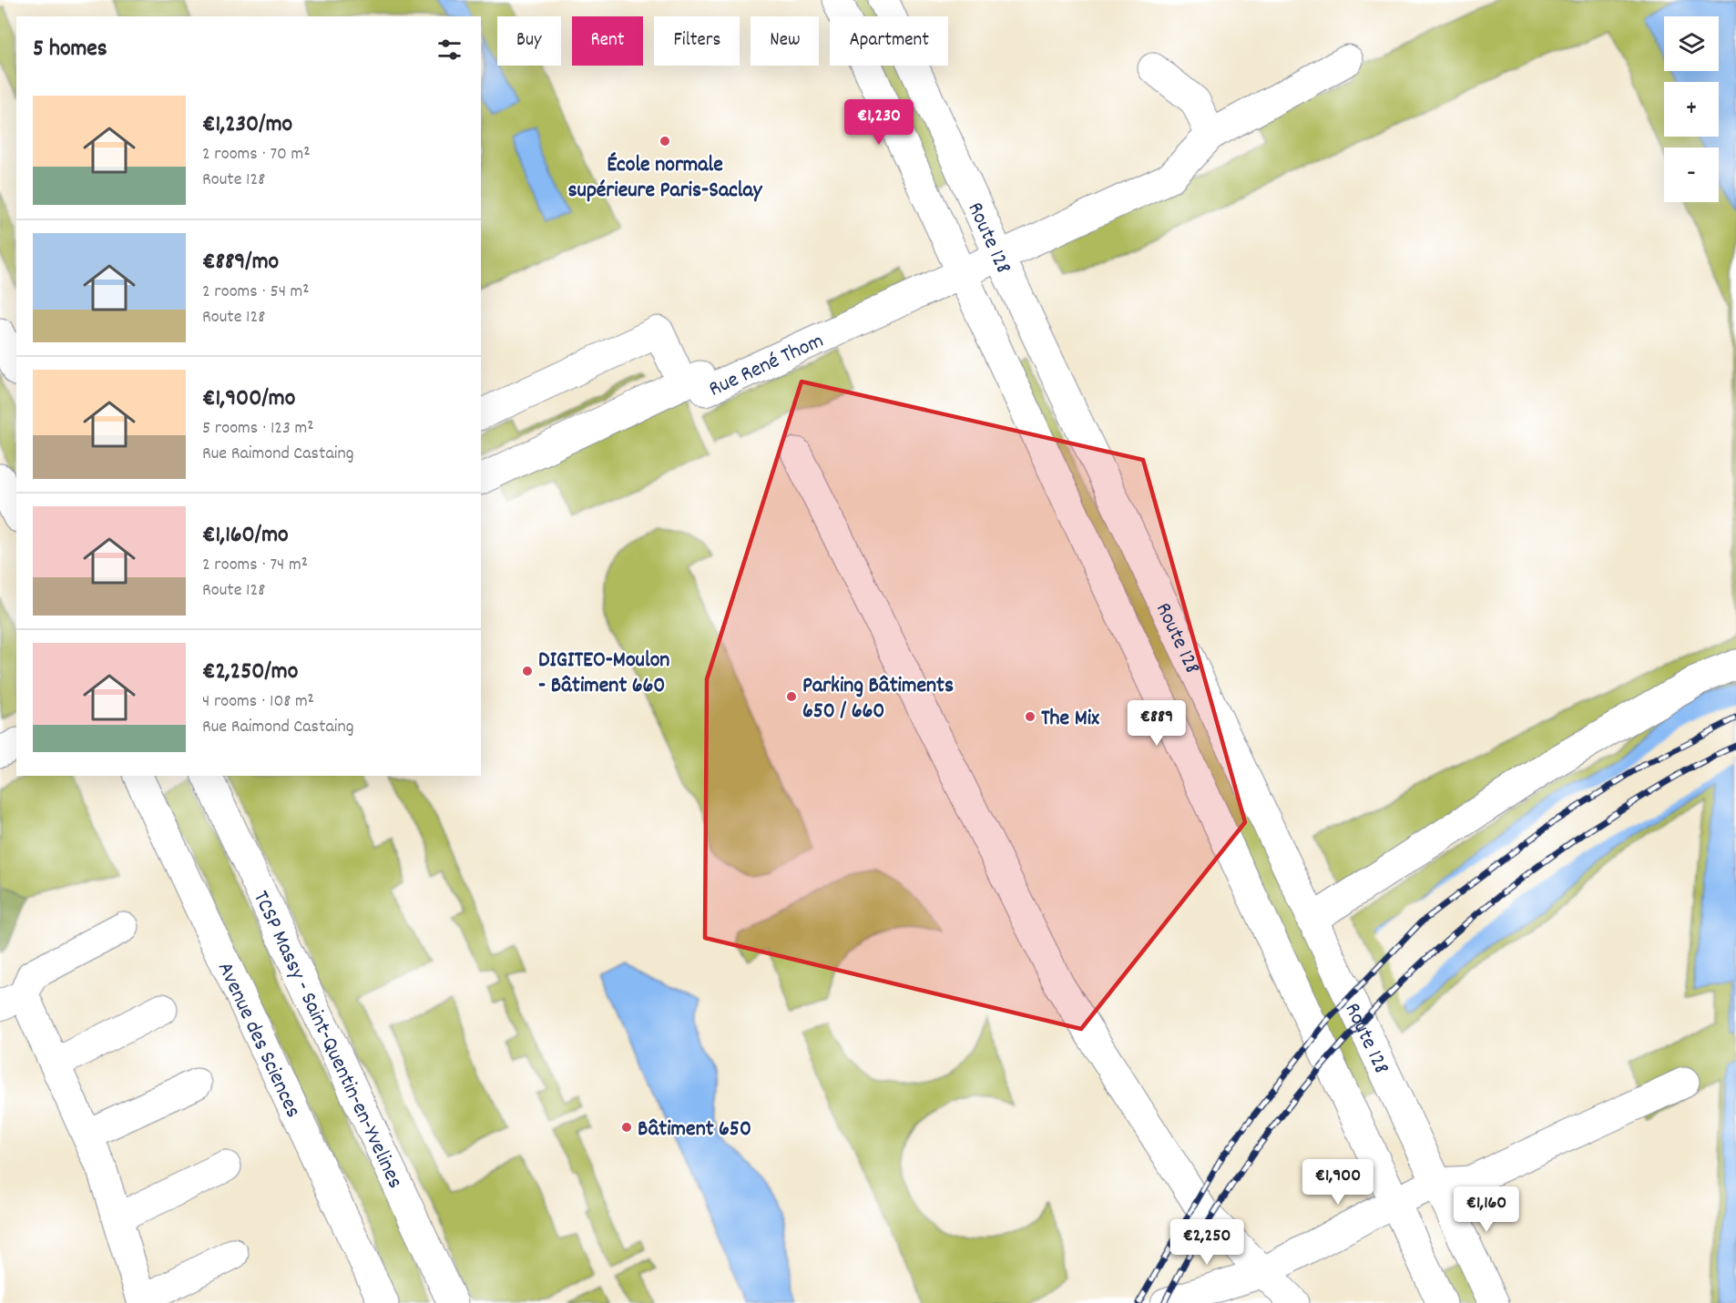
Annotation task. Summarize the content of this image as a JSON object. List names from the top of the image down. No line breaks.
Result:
{"streets":{"main road":["Route 128","Rue René Thom","Avenue des Sciences","TCSP Massy - Saint-Quentin-en-Yvelines"]},"crossings":[["Route 128","Rue René Thom"]],"places":["École normale supérieure Paris-Saclay","DIGITEO-Moulon - Bâtiment 660","Parking Bâtiments 650 / 660","The Mix","Bâtiment 650"],"page":{"map_buttons":["+","−"],"chip":["Buy","Rent","Filters","New","Apartment"],"heading":"5 homes","list":[{"name":"€1,230/mo","note":"2 rooms · 70 m² · Route 128"},{"name":"€889/mo","note":"2 rooms · 54 m² · Route 128"},{"name":"€1,900/mo","note":"5 rooms · 123 m² · Rue Raimond Castaing"},{"name":"€1,160/mo","note":"2 rooms · 74 m² · Route 128"},{"name":"€2,250/mo","note":"4 rooms · 108 m² · Rue Raimond Castaing"}],"price":["€1,230","€889","€1,900","€1,160","€2,250"]}}
